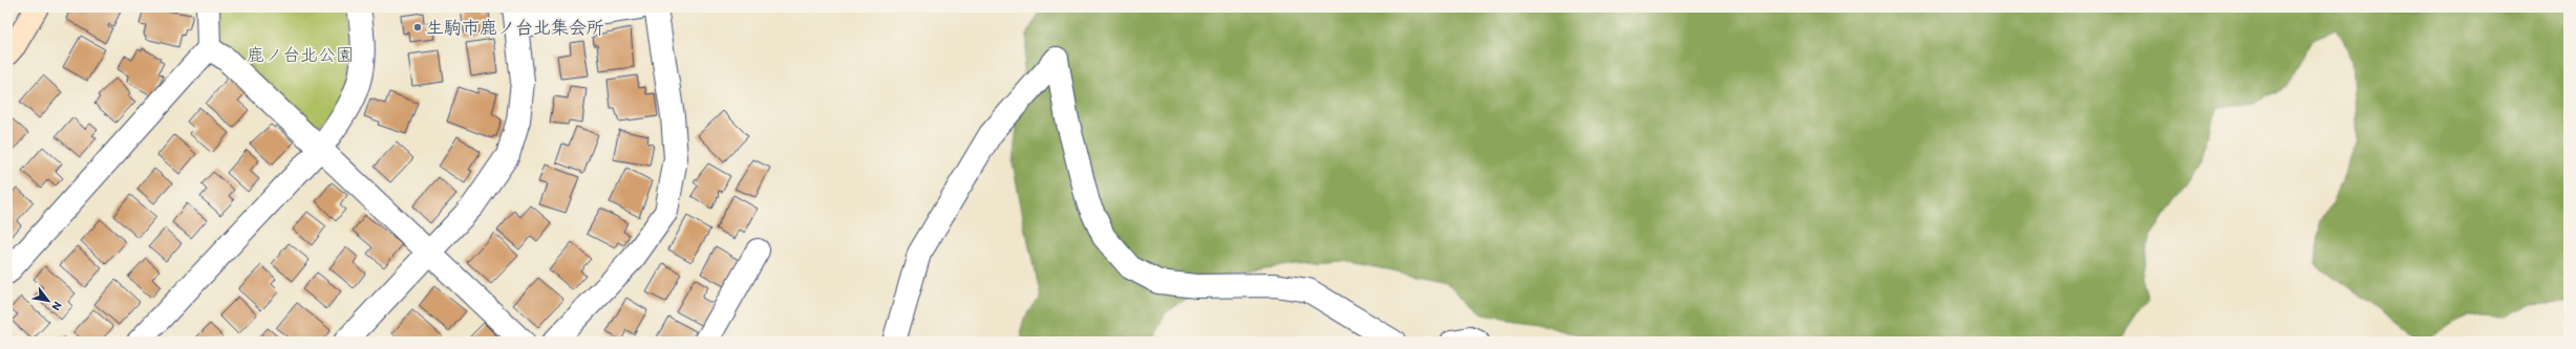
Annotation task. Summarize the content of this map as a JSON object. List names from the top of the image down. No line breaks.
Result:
{"parks":["鹿ノ台北公園"],"places":["生駒市鹿ノ台北集会所"],"north":"bottom right"}
